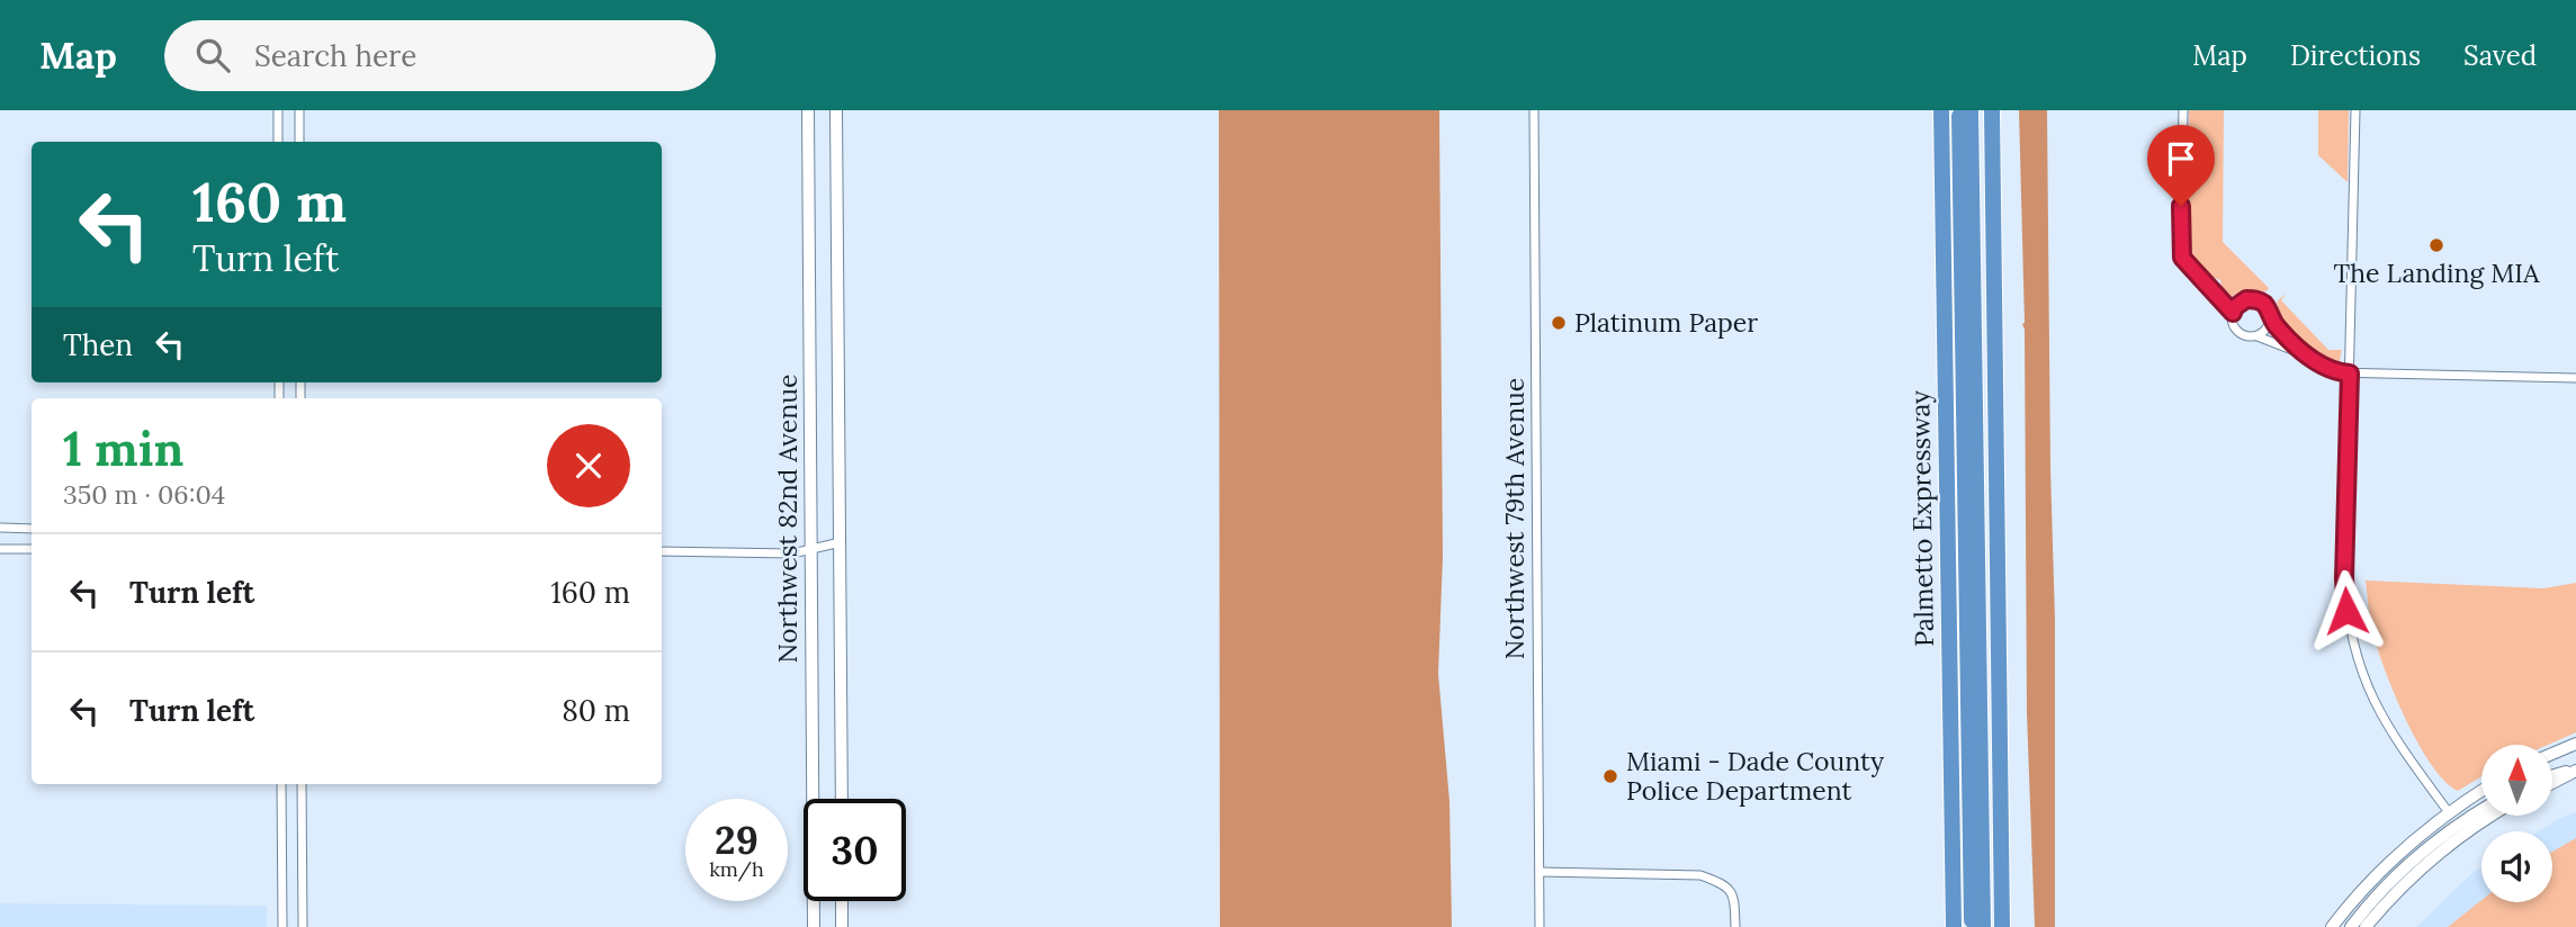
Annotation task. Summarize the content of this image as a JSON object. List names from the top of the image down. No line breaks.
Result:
{"streets":{"highway":["Palmetto Expressway"],"street":["Northwest 82nd Avenue","Northwest 79th Avenue"]},"places":["The Landing MIA","Platinum Paper","Miami - Dade County Police Department"],"north":"top","page":{"header":"Map","search":"Search here","nav":["Map","Directions","Saved"],"turn":["160 m","Turn left"],"then":"Then","heading":["1 min","350 m · 06:04"],"list":[{"name":"Turn left","value":"160 m"},{"name":"Turn left","value":"80 m"}],"speed":"29 km/h","limit":"30"}}
